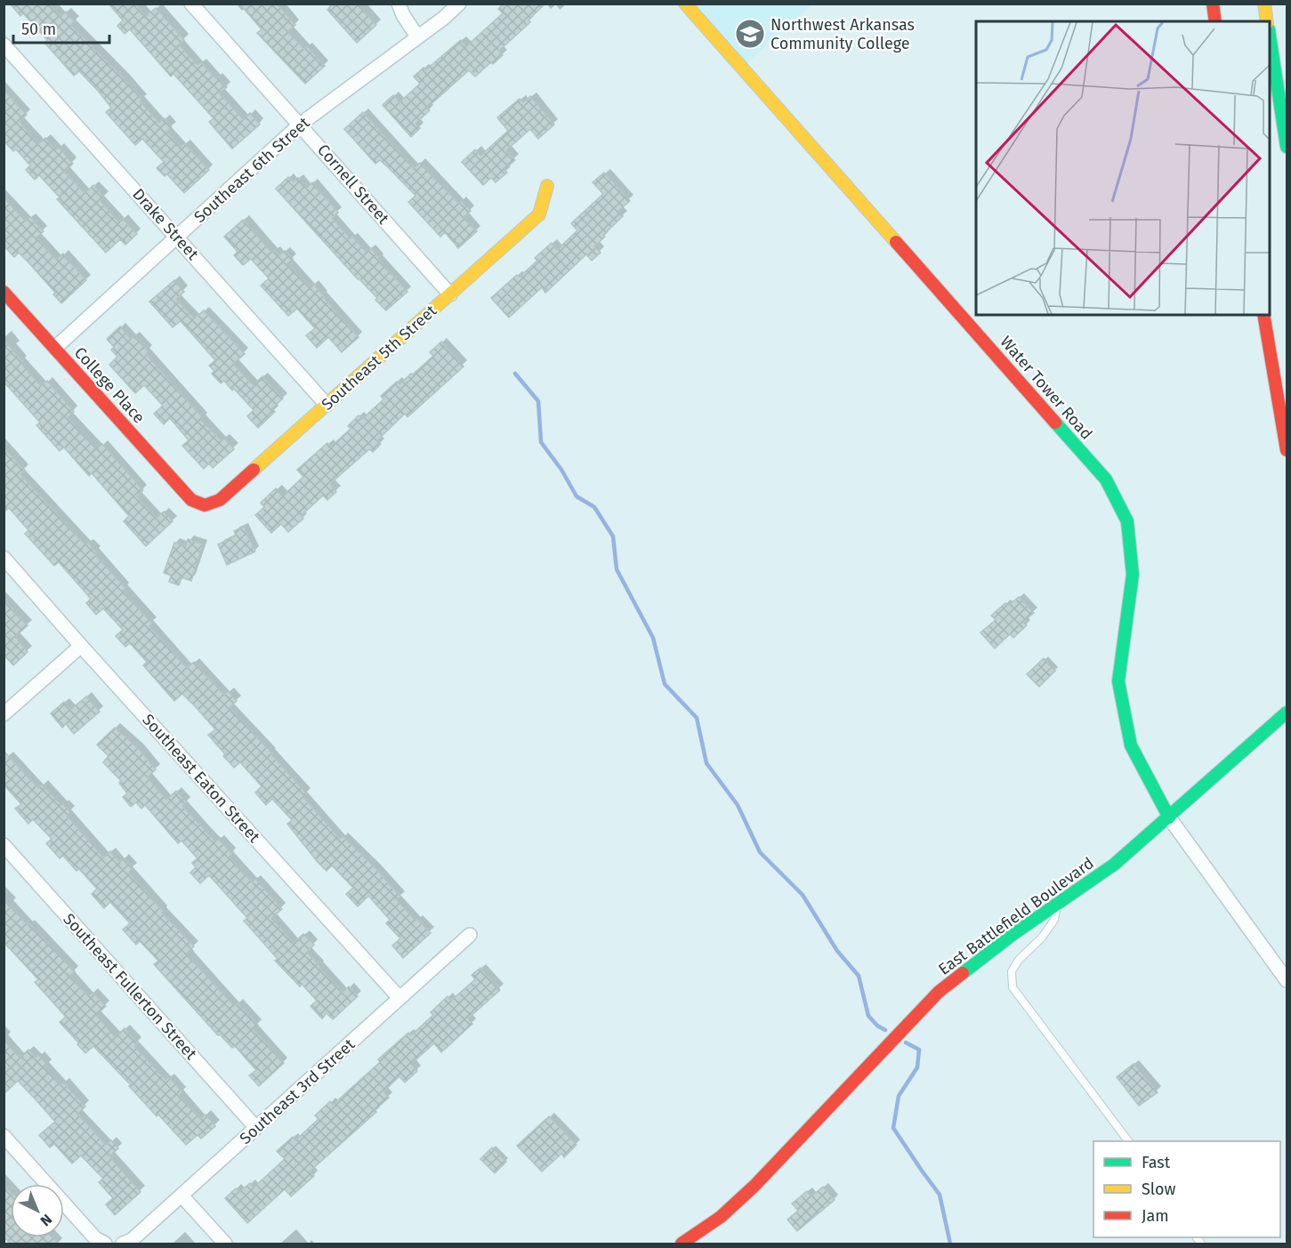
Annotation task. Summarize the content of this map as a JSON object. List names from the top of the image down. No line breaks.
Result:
{"streets":{"main road":["Southeast 5th Street","College Place","Water Tower Road","East Battlefield Boulevard"],"street":["Southeast 6th Street","Cornell Street","Drake Street","Southeast Eaton Street","Southeast Fullerton Street","Southeast 3rd Street"]},"crossings":[["Southeast 6th Street","Cornell Street"],["Southeast 6th Street","Drake Street"],["Southeast 6th Street","College Place"],["Cornell Street","Southeast 5th Street"],["Drake Street","Southeast 5th Street"],["Southeast 5th Street","College Place"],["Water Tower Road","East Battlefield Boulevard"],["Southeast Eaton Street","Southeast 3rd Street"],["Southeast Fullerton Street","Southeast 3rd Street"]],"places":{"school or university":["Northwest Arkansas Community College"]},"legend":["Fast","Slow","Jam"],"scale_bar":"50 m","north":"bottom right"}
